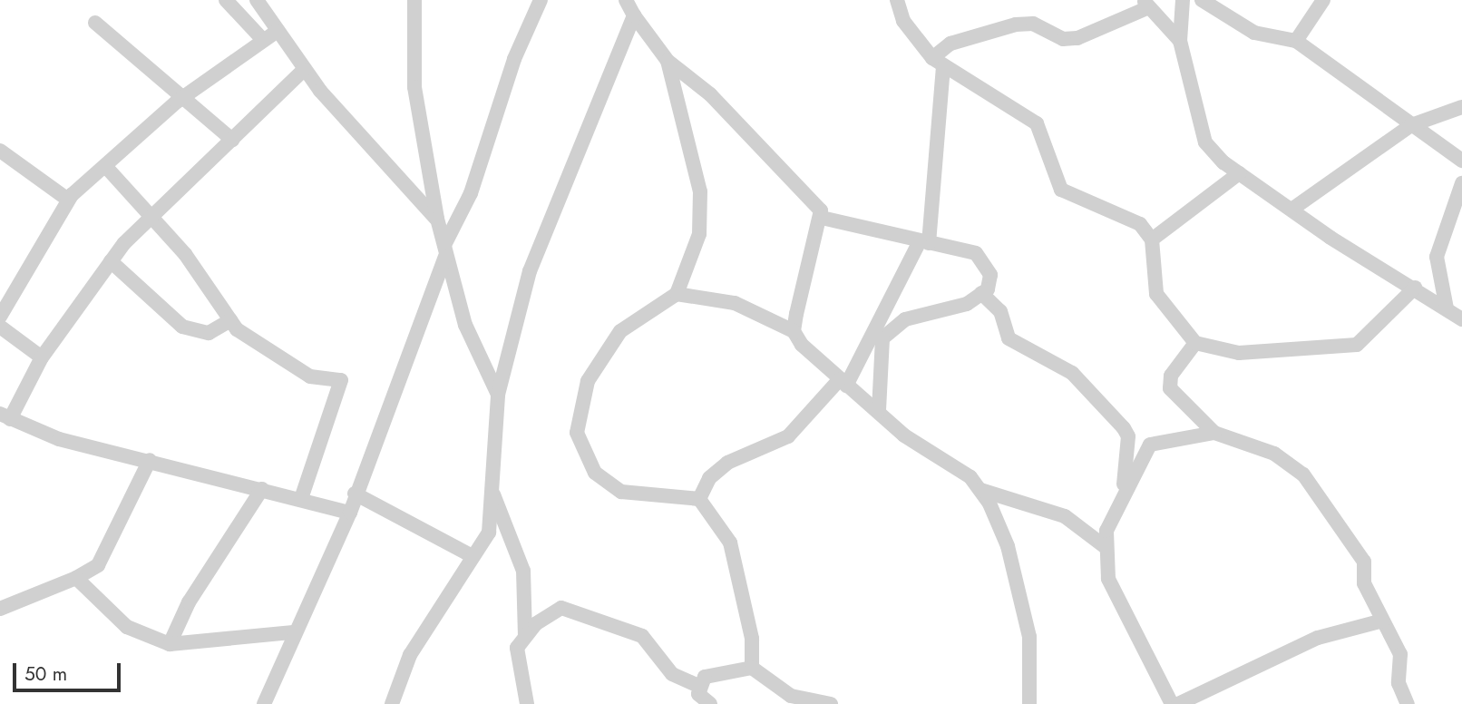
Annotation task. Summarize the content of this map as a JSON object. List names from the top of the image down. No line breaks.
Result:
{"scale_bar":"50 m"}
